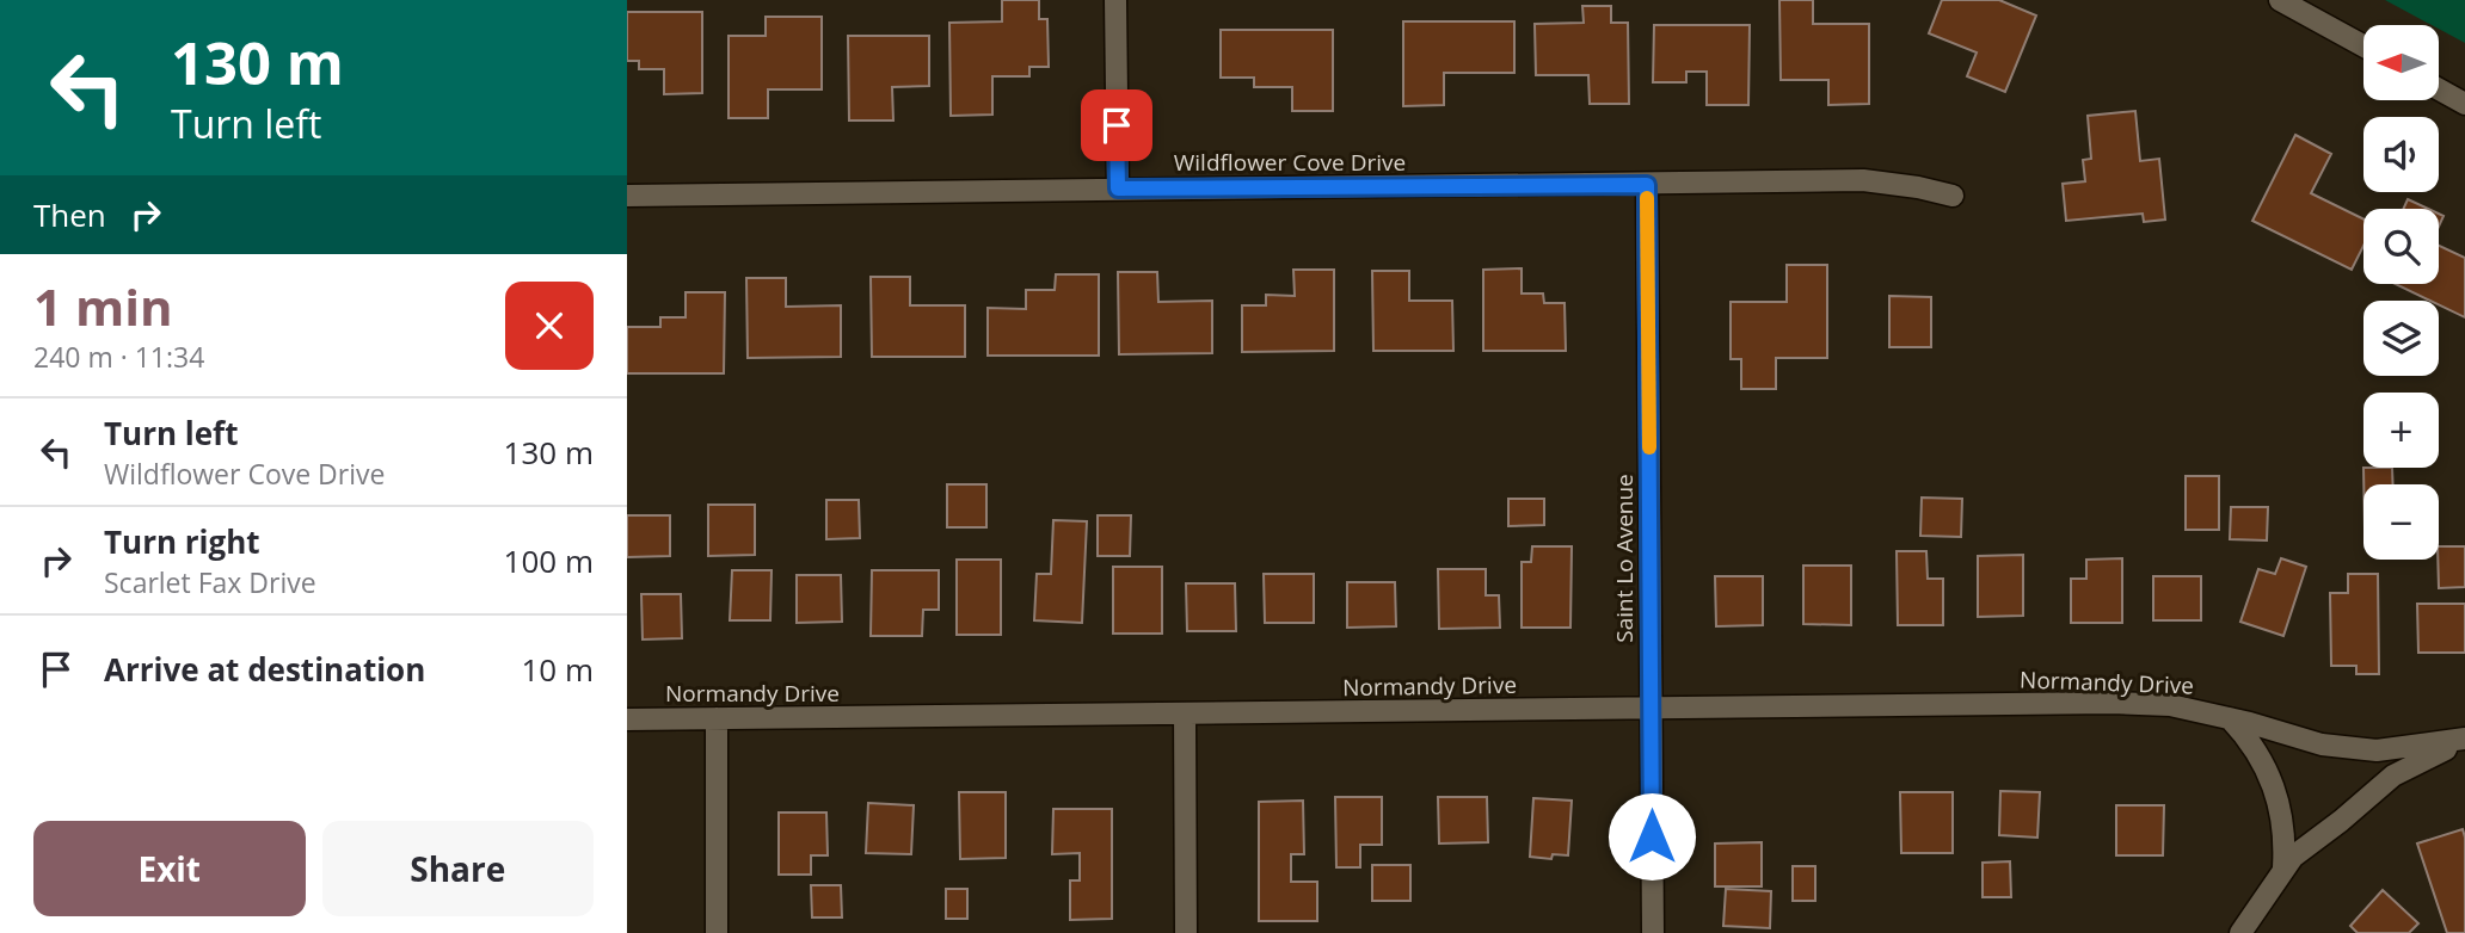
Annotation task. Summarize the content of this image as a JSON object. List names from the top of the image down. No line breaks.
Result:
{"streets":{"street":["Wildflower Cove Drive","Saint Lo Avenue","Normandy Drive"]},"crossings":[["Wildflower Cove Drive","Saint Lo Avenue"],["Saint Lo Avenue","Normandy Drive"]],"north":"left","page":{"turn":["130 m","Turn left"],"map_buttons":["+","−"],"then":"Then","heading":["1 min","240 m · 11:34"],"list":[{"name":"Turn left","note":"Wildflower Cove Drive","value":"130 m"},{"name":"Turn right","note":"Scarlet Fax Drive","value":"100 m"},{"name":"Arrive at destination","value":"10 m"}],"buttons":["Exit","Share"]}}
